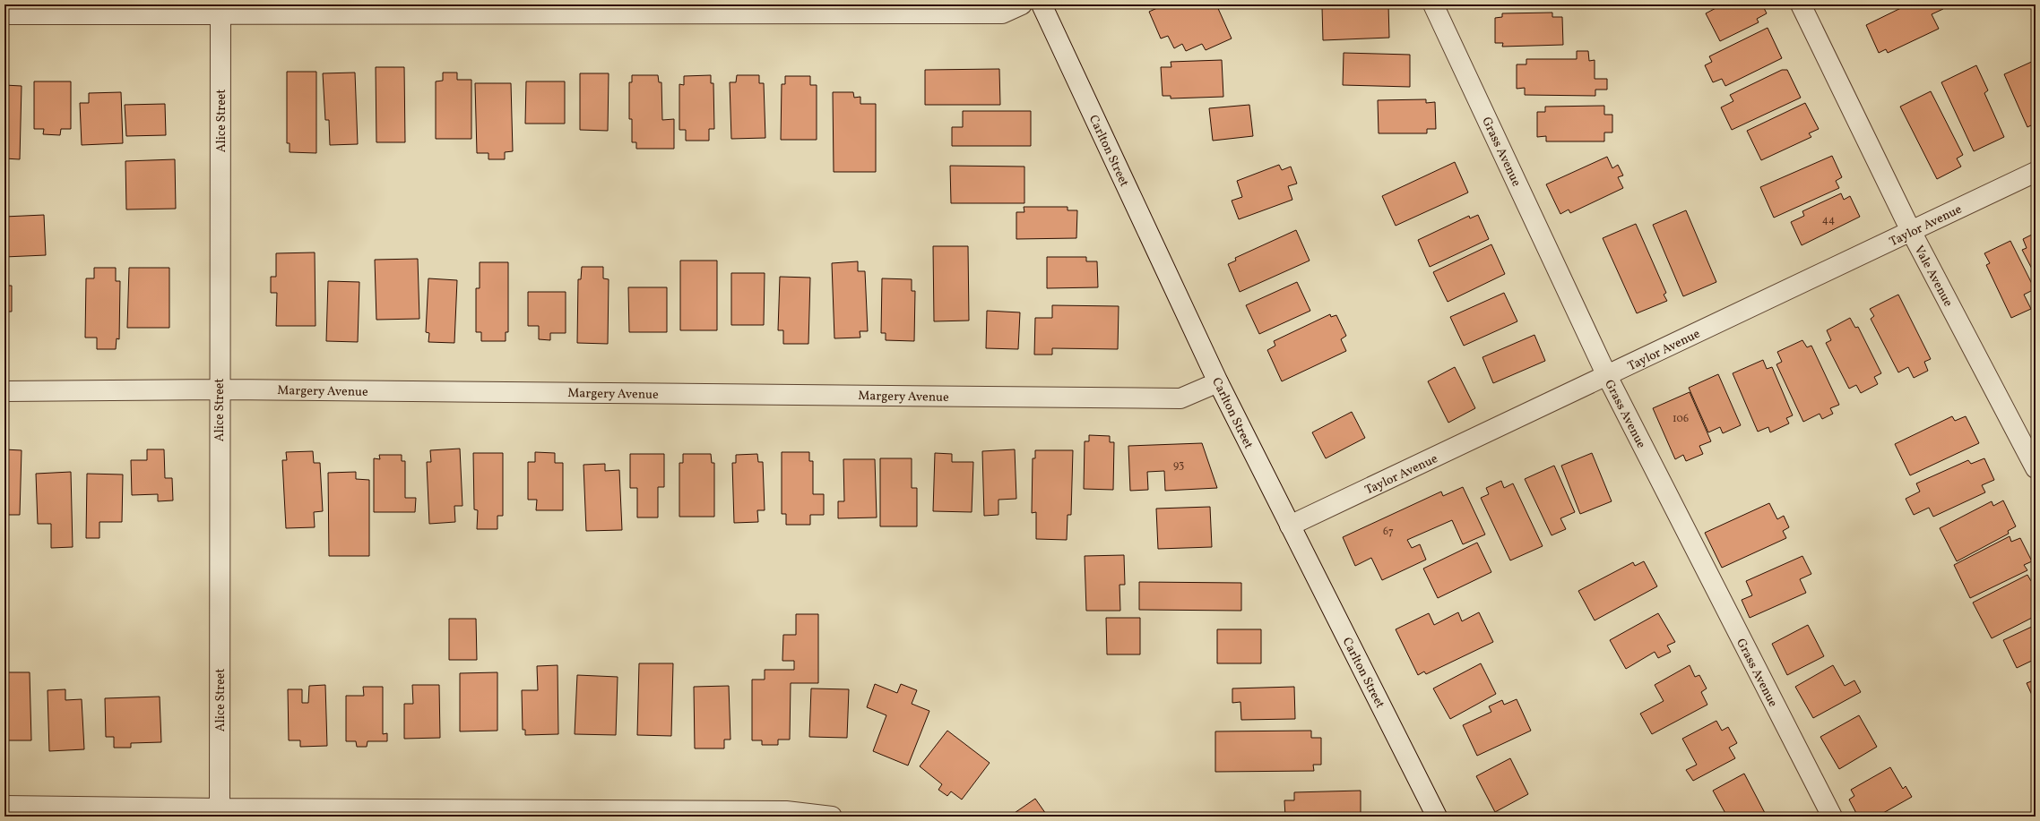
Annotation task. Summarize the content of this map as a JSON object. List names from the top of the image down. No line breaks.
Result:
{"streets":{"street":["Alice Street","Carlton Street","Grass Avenue","Taylor Avenue","Vale Avenue","Margery Avenue"]},"crossings":[["Alice Street","Margery Avenue"],["Carlton Street","Taylor Avenue"],["Carlton Street","Margery Avenue"],["Grass Avenue","Taylor Avenue"],["Taylor Avenue","Vale Avenue"]],"house_numbers":["44","106","93","67"]}
